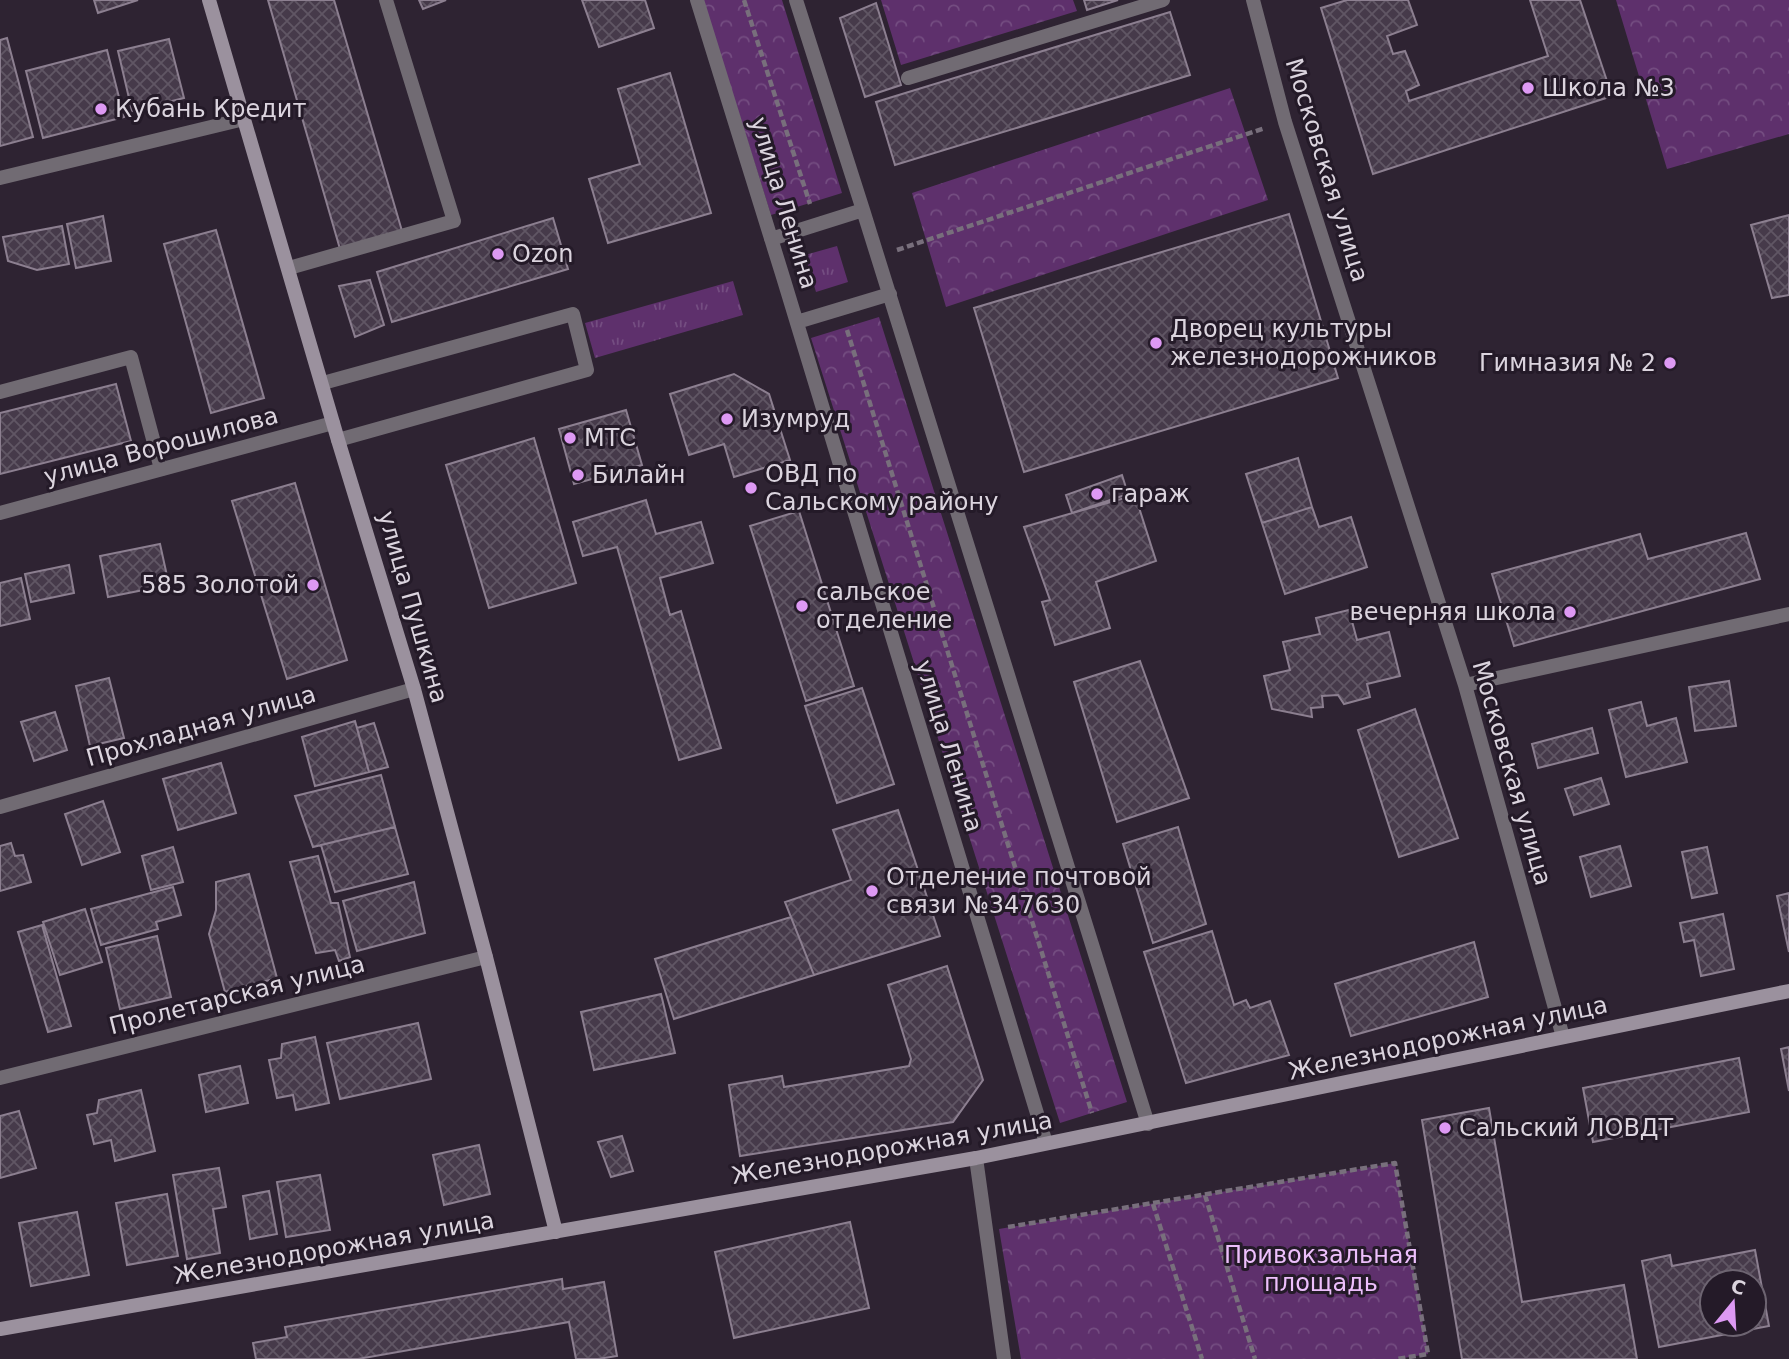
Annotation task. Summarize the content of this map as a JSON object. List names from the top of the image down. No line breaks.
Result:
{"streets":{"main road":["улица Пушкина","Железнодорожная улица"],"street":["Московская улица","улица Ленина","улица Ворошилова","Прохладная улица","Пролетарская улица"]},"crossings":[["Московская улица","Железнодорожная улица"],["улица Ленина","Железнодорожная улица"],["улица Ворошилова","улица Пушкина"],["улица Пушкина","Прохладная улица"],["улица Пушкина","Пролетарская улица"],["улица Пушкина","Железнодорожная улица"]],"parks":["Привокзальная площадь"],"places":["Школа №3","Кубань Кредит","Ozon","Дворец культуры железнодорожников","Гимназия № 2","Изумруд","МТС","Билайн","ОВД по Сальскому району","гараж","585 Золотой","сальское отделение","вечерняя школа","Отделение почтовой связи №347630","Сальский ЛОВДТ"],"north":"top"}
